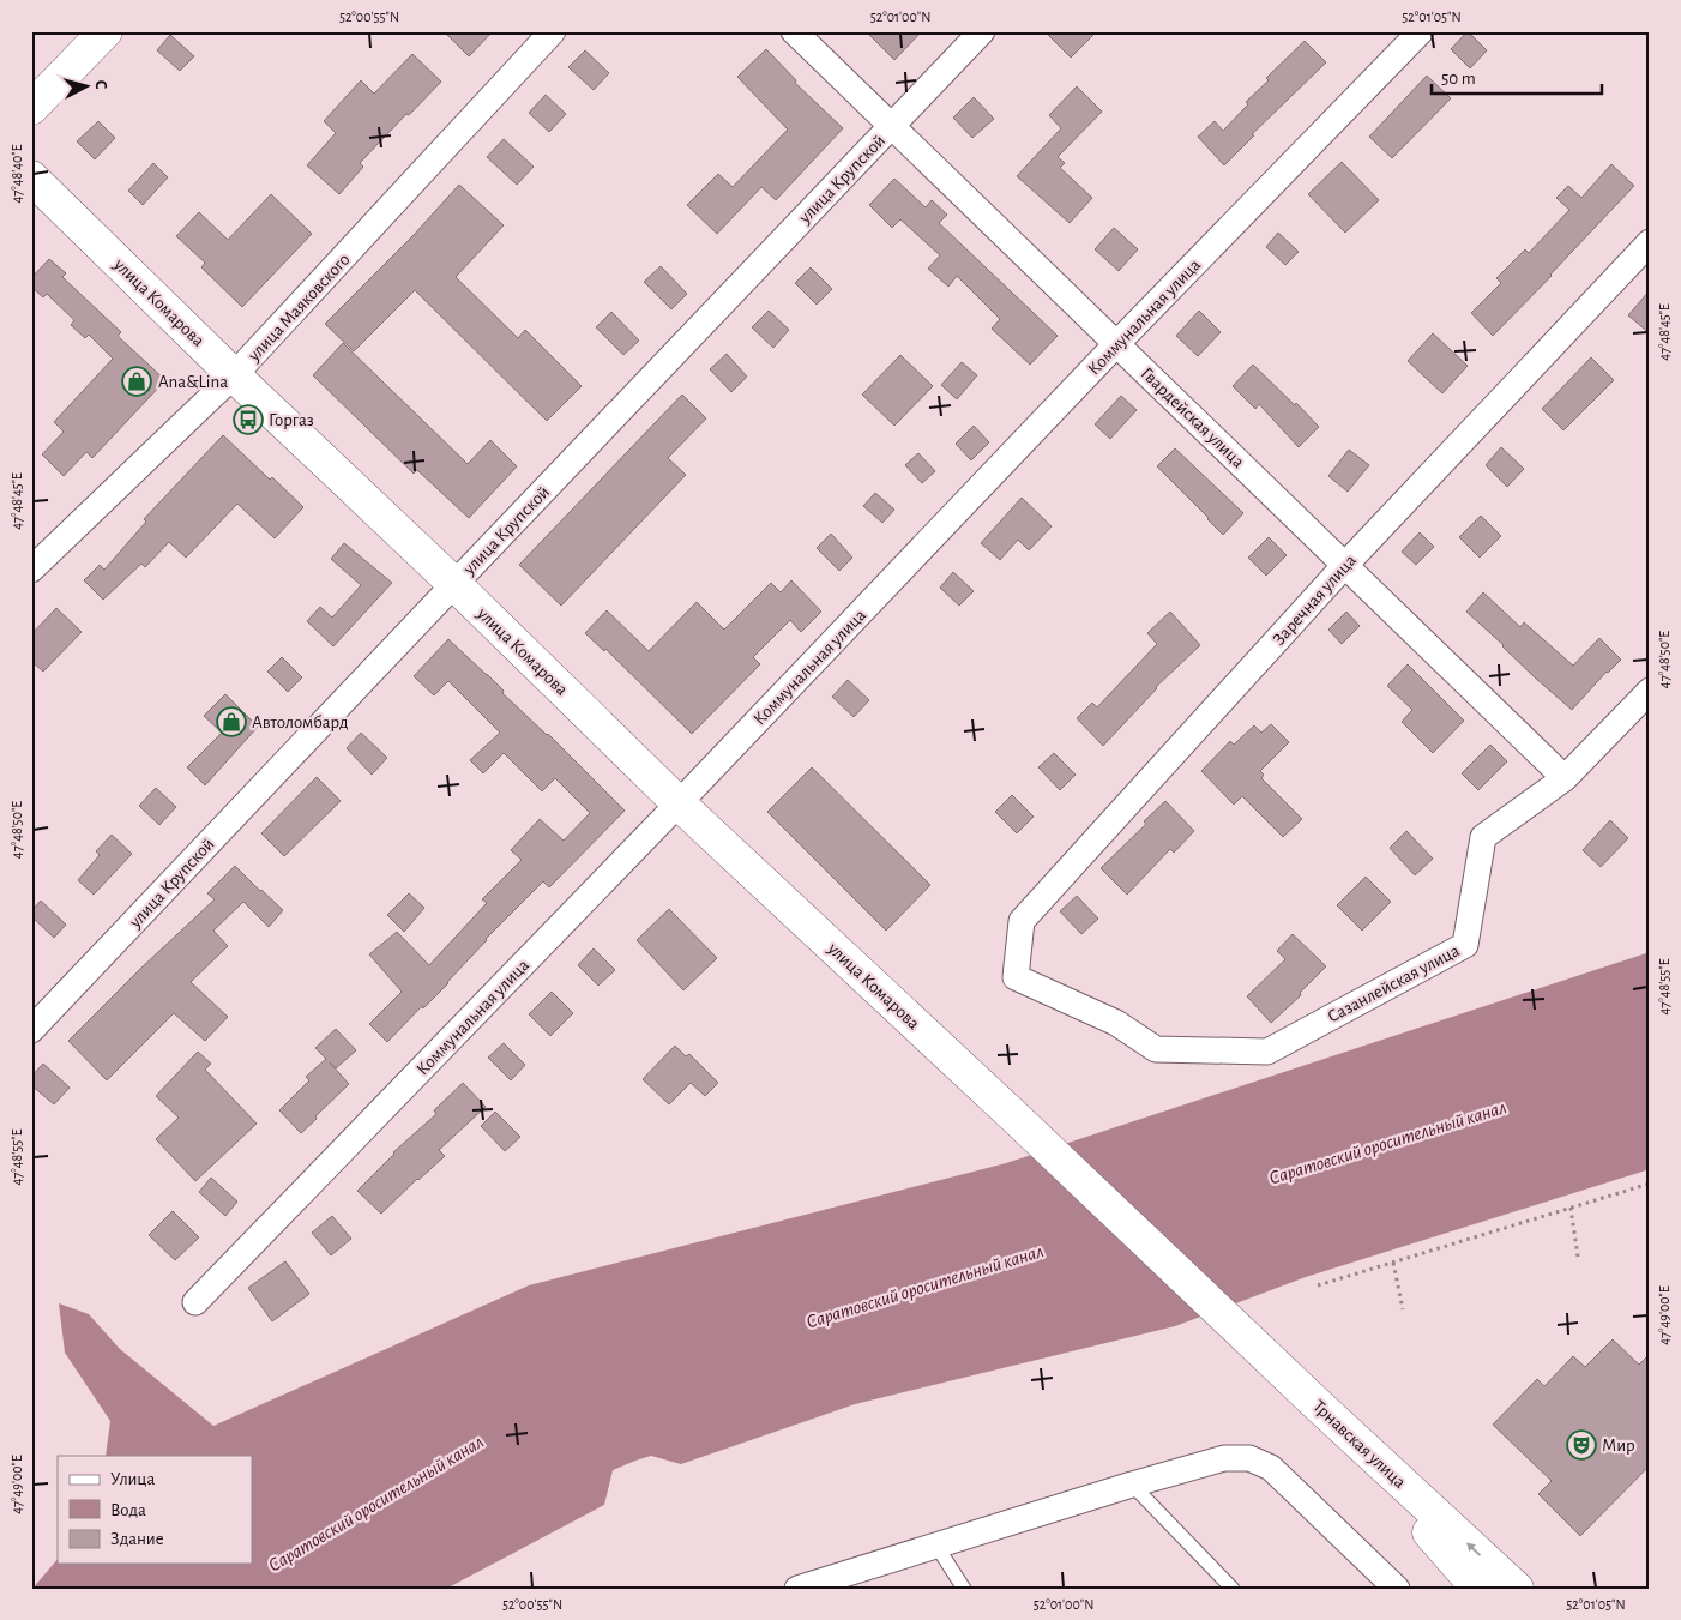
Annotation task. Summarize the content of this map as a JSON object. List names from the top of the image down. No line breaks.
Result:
{"streets":{"main road":["улица Комарова","Трнавская улица"],"street":["улица Крупской","улица Маяковского","Коммунальная улица","Гвардейская улица","Заречная улица","Сазанлейская улица"]},"crossings":[["улица Крупской","улица Комарова"],["улица Крупской","Гвардейская улица"],["улица Комарова","улица Маяковского"],["улица Комарова","Коммунальная улица"],["улица Комарова","Трнавская улица"],["Коммунальная улица","Гвардейская улица"],["Гвардейская улица","Заречная улица"],["Гвардейская улица","Сазанлейская улица"],["Заречная улица","Сазанлейская улица"]],"water":["Саратовский оросительный канал"],"places":{"shop":["Ana&Lina","Автоломбард"],"bus stop":["Горгаз"],"theatre":["Мир"]},"legend":["Улица","Вода","Здание"],"scale_bar":"50 m","north":"right","coordinates":["52°00'55\"N","52°01'00\"N","52°01'05\"N","47°48'40\"E","47°48'45\"E","47°48'50\"E","47°48'55\"E","47°49'00\"E"]}
